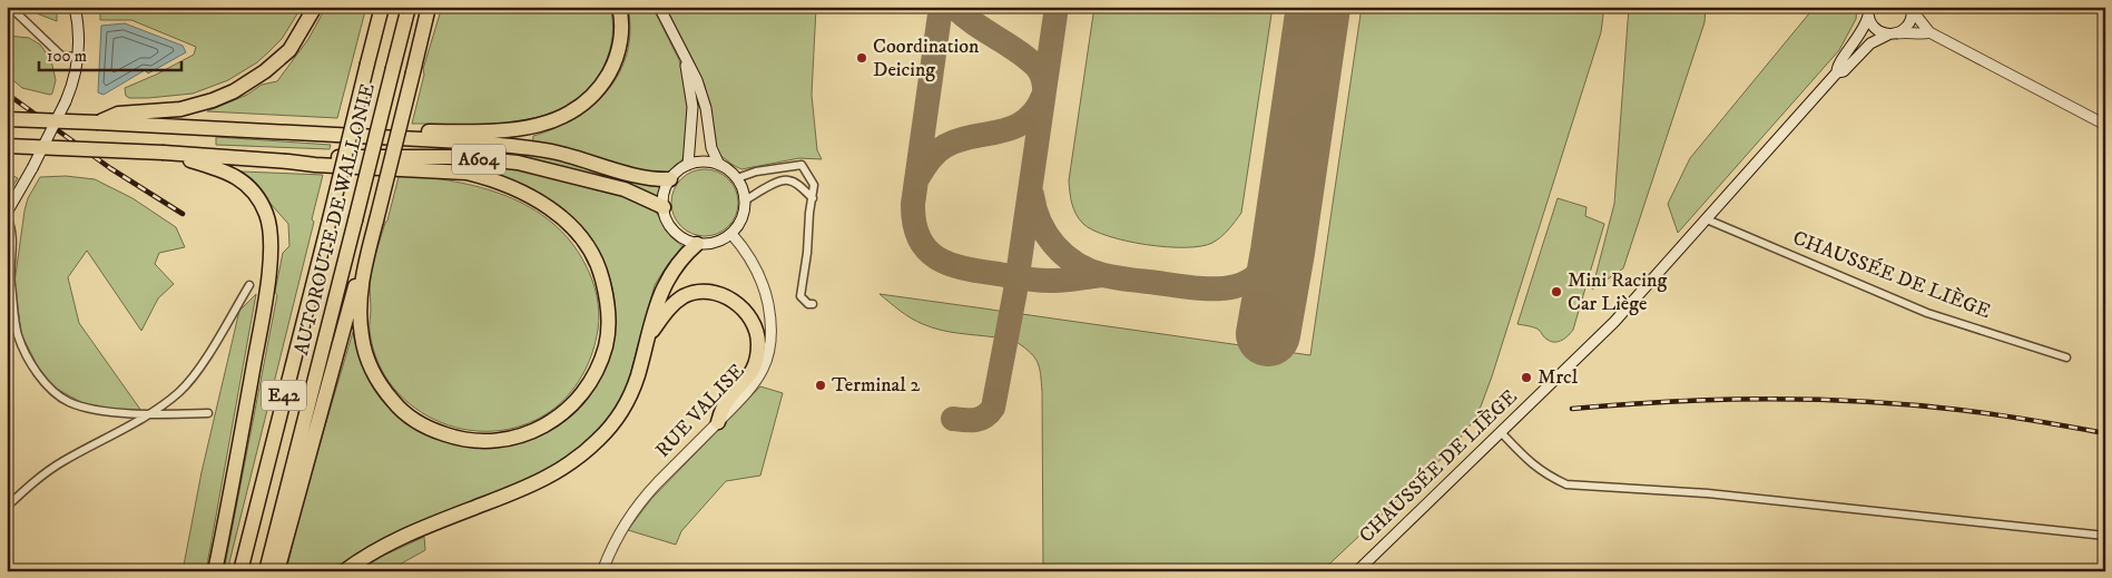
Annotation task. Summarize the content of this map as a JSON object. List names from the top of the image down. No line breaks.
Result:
{"streets":{"highway":["A604","AUTOROUTE DE WALLONIE","E42"],"main road":["CHAUSSÉE DE LIÈGE","RUE VALISE"]},"crossings":[["A604","RUE VALISE"]],"places":["Coordination Deicing","Mini Racing Car Liège","Mrcl","Terminal 2"],"scale_bar":"100 m"}
